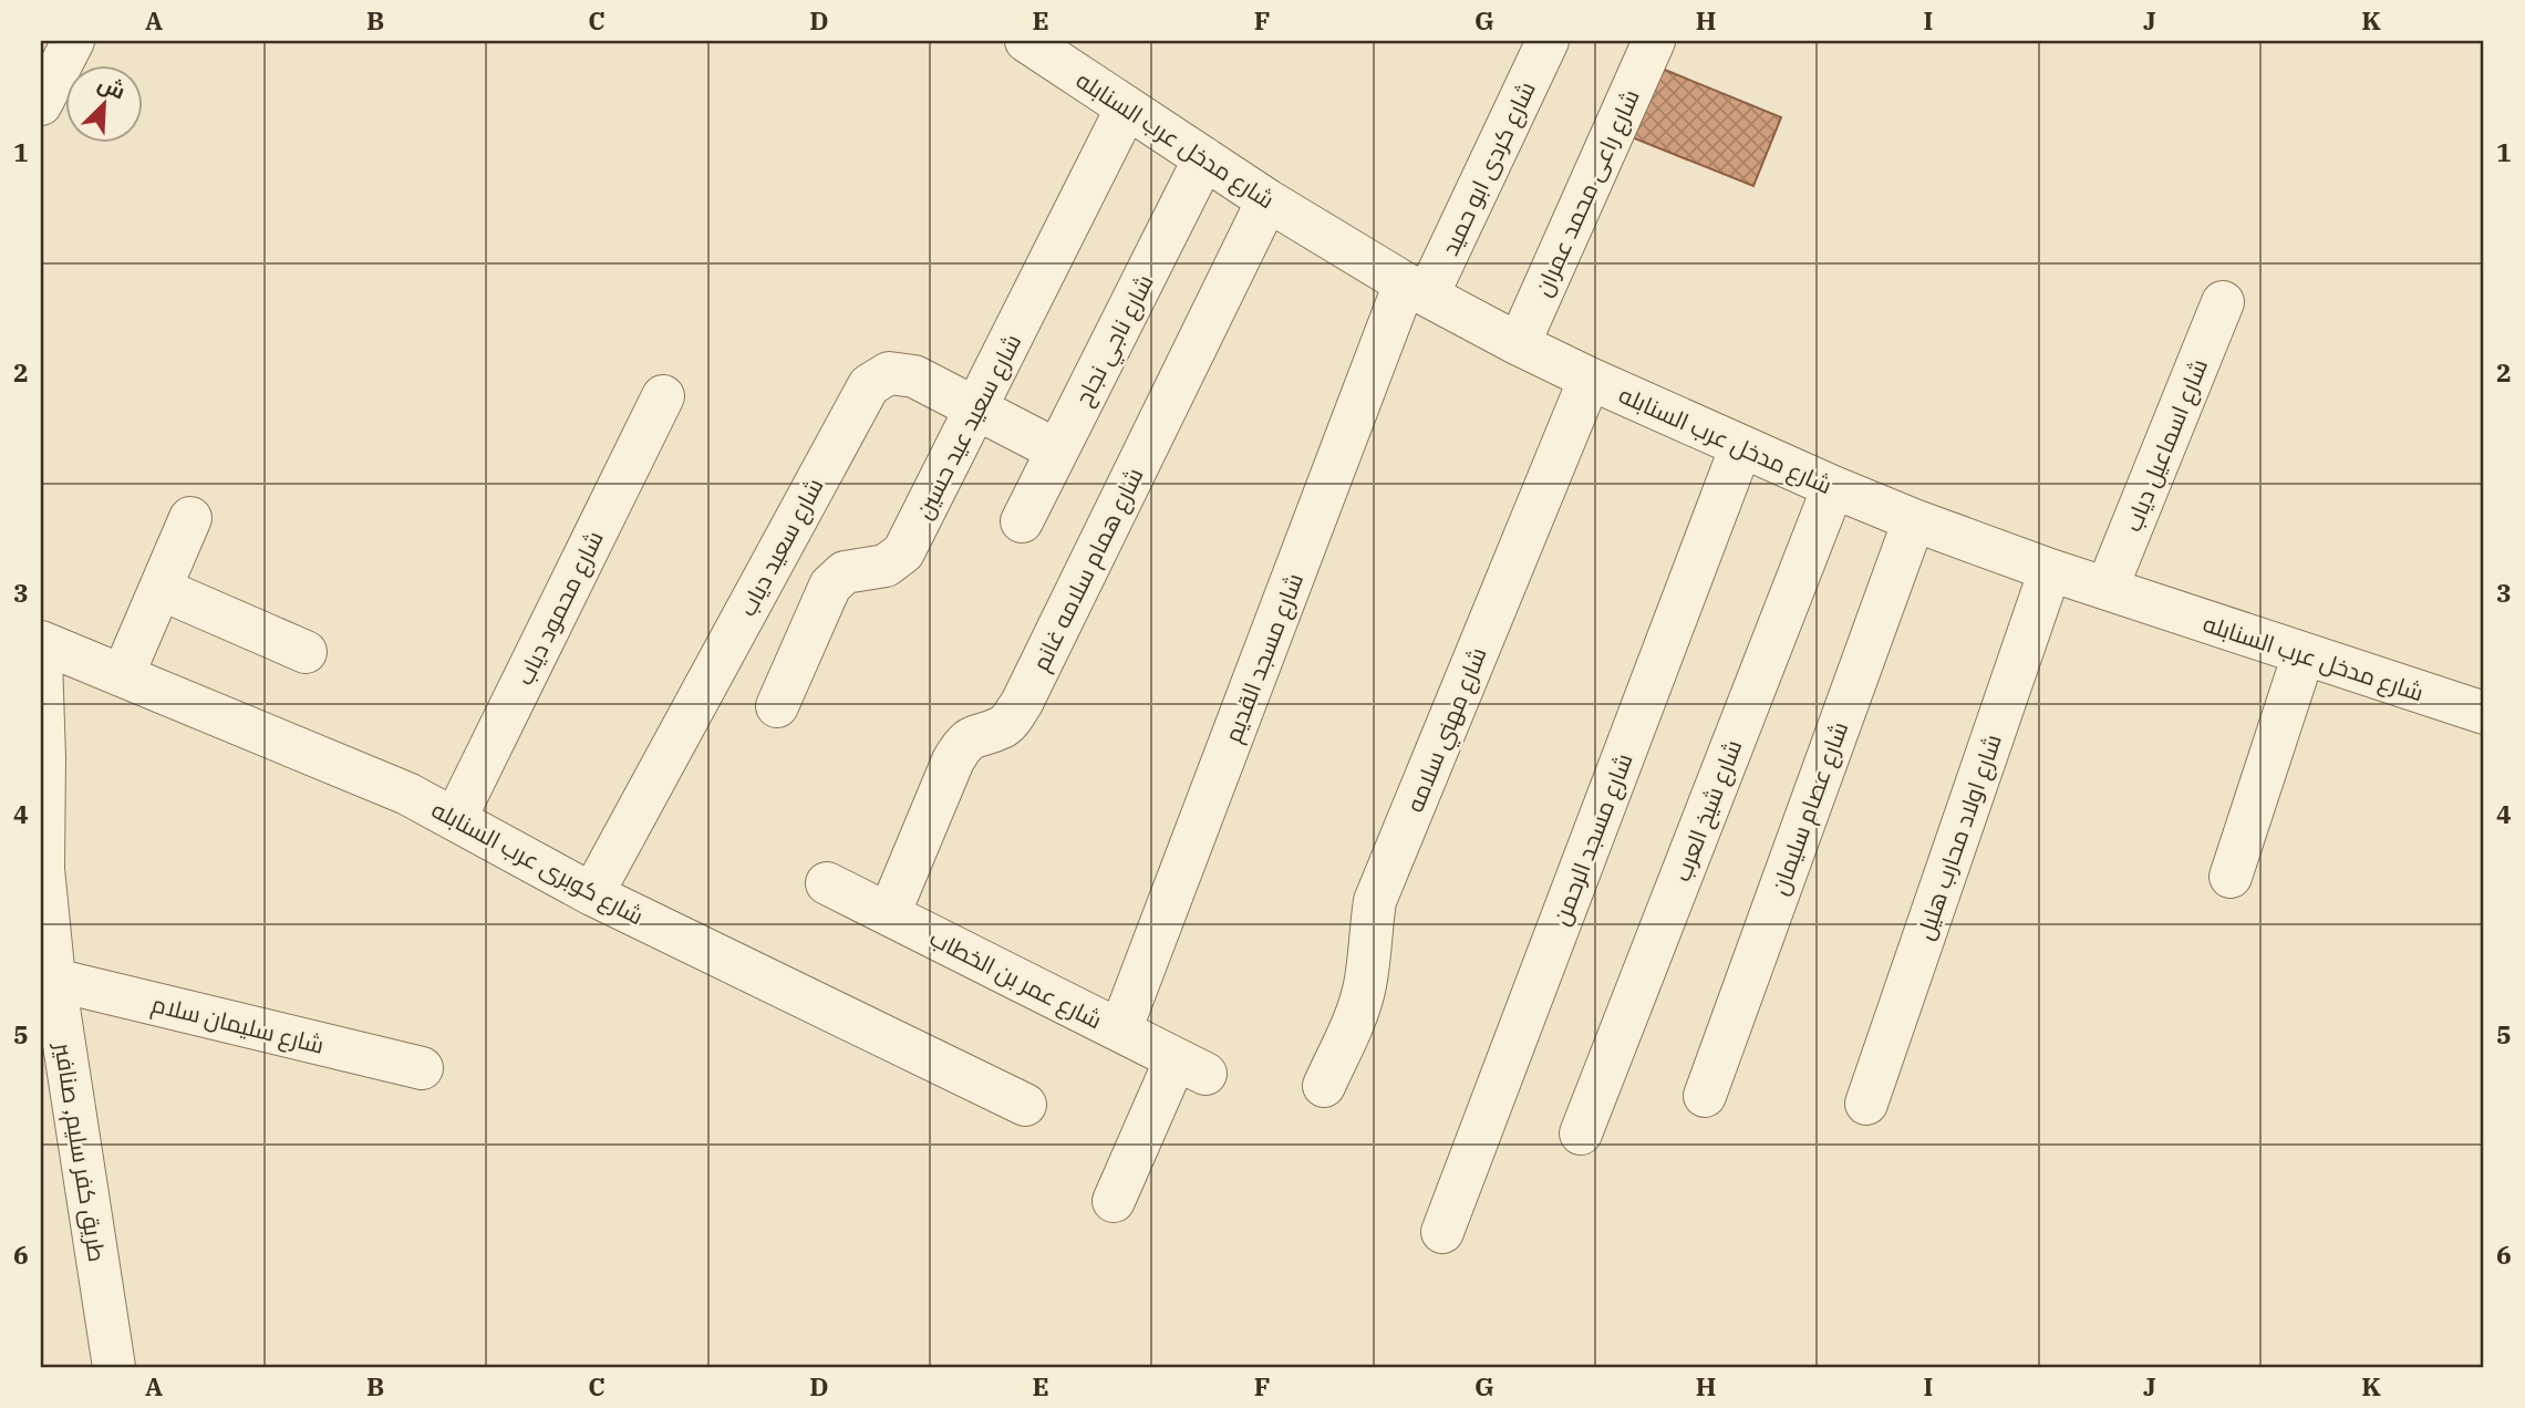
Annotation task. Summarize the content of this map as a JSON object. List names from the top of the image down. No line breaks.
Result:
{"streets":{"street":["شارع مدخل عرب السنابله","شارع كردى ابو حميد","شارع راعى محمد عمران","شارع ناجي نجاح","شارع سعيد عيد حسين","شارع اسماعيل دياب","شارع سعيد دياب","شارع همام سلامه غانم","شارع محمود دياب","شارع مسجد القديم","شارع مهني سلامه","شارع عصام سليمان","شارع شيخ العرب","شارع اولاد محارب هليل","شارع مسجد الرحمن","شارع كوبرى عرب السنابله","شارع عمر بن الخطاب","شارع سليمان سلام","طريق كفر سليم, صنافير"]},"crossings":[["شارع مدخل عرب السنابله","شارع كردى ابو حميد"],["شارع مدخل عرب السنابله","شارع راعى محمد عمران"],["شارع مدخل عرب السنابله","شارع ناجي نجاح"],["شارع مدخل عرب السنابله","شارع سعيد عيد حسين"],["شارع مدخل عرب السنابله","شارع اسماعيل دياب"],["شارع مدخل عرب السنابله","شارع همام سلامه غانم"],["شارع مدخل عرب السنابله","شارع مسجد القديم"],["شارع مدخل عرب السنابله","شارع مهني سلامه"],["شارع مدخل عرب السنابله","شارع عصام سليمان"],["شارع مدخل عرب السنابله","شارع شيخ العرب"],["شارع مدخل عرب السنابله","شارع اولاد محارب هليل"],["شارع مدخل عرب السنابله","شارع مسجد الرحمن"],["شارع كردى ابو حميد","شارع مسجد القديم"],["شارع ناجي نجاح","شارع سعيد دياب"],["شارع سعيد عيد حسين","شارع سعيد دياب"],["شارع سعيد دياب","شارع كوبرى عرب السنابله"],["شارع همام سلامه غانم","شارع عمر بن الخطاب"],["شارع محمود دياب","شارع كوبرى عرب السنابله"],["شارع مسجد القديم","شارع عمر بن الخطاب"],["شارع سليمان سلام","طريق كفر سليم, صنافير"]],"north":"top right","grid":{"columns":["A","B","C","D","E","F","G","H","I","J","K"],"rows":["1","2","3","4","5","6"]}}
